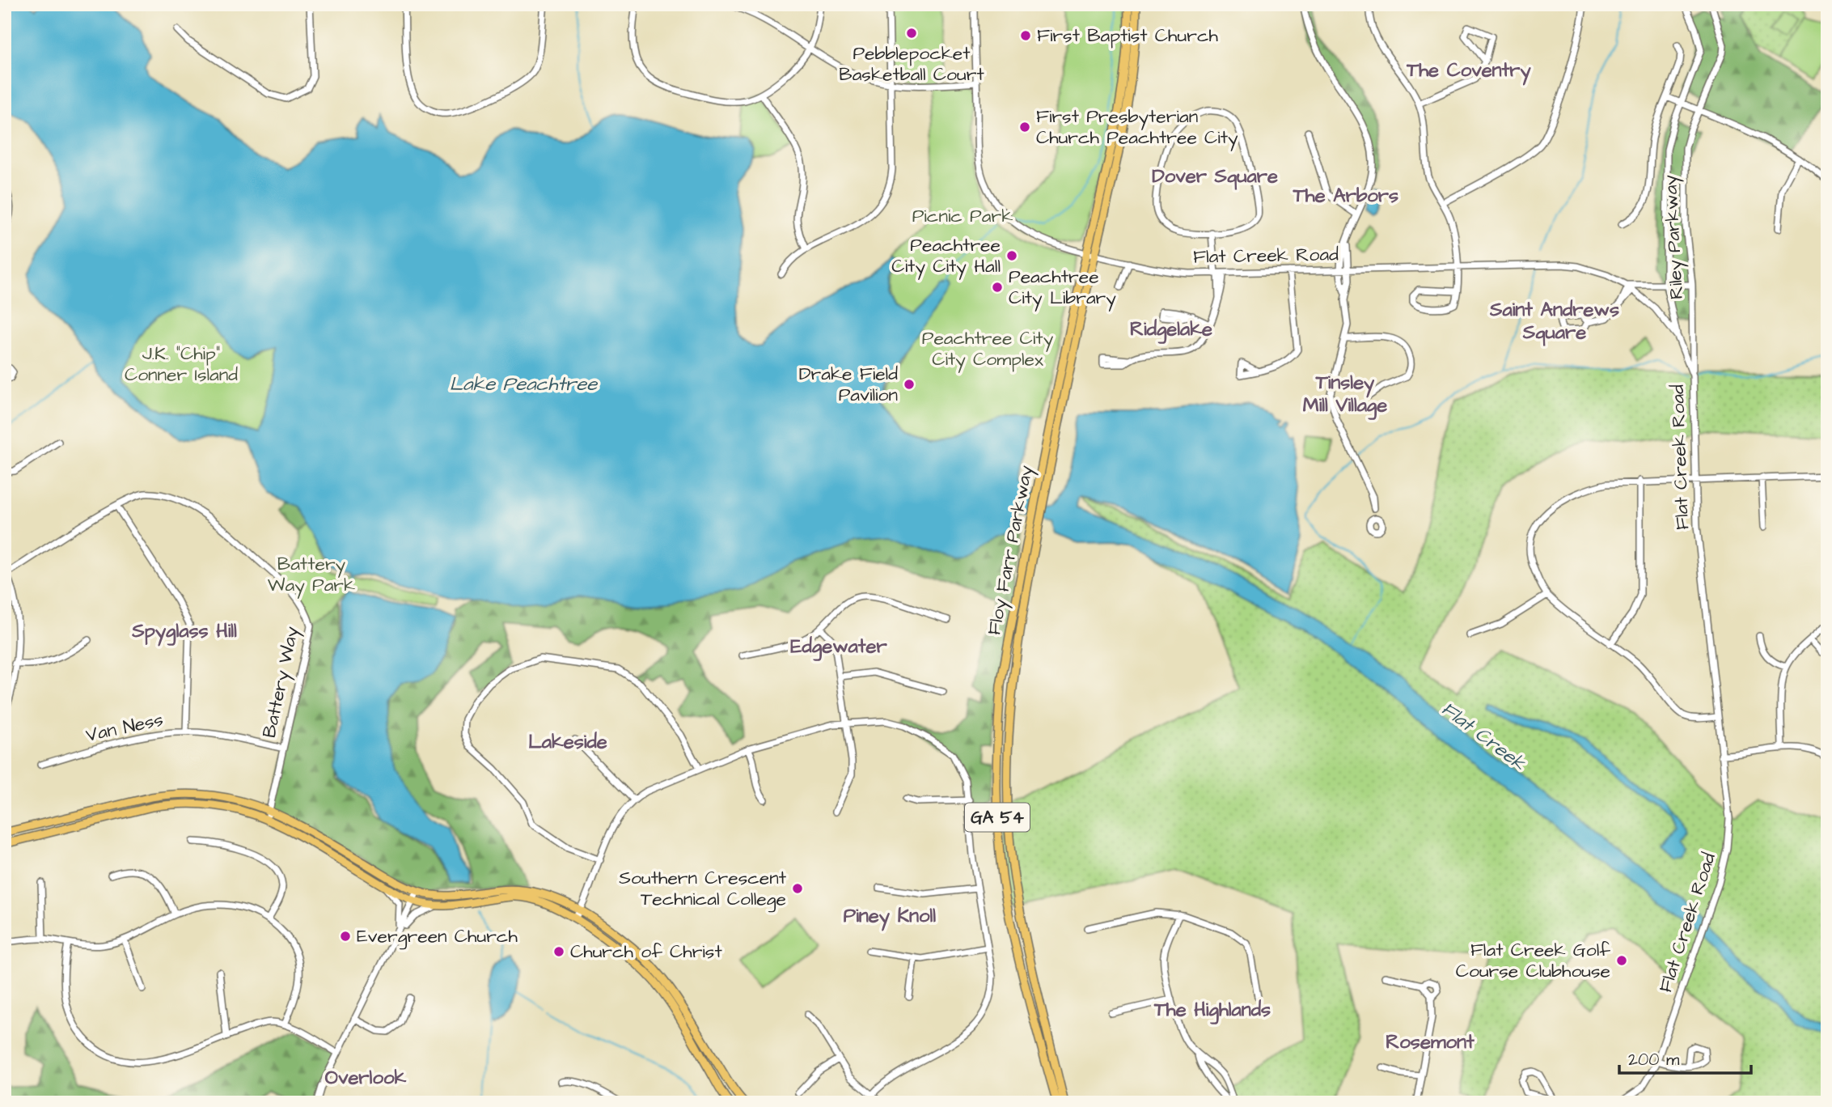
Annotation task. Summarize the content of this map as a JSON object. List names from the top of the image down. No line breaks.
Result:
{"streets":{"main road":["Floy Farr Parkway","GA 54"],"street":["Riley Parkway","Flat Creek Road","Battery Way","Van Ness"]},"crossings":[["Riley Parkway","Flat Creek Road"],["Flat Creek Road","Floy Farr Parkway"],["Battery Way","Van Ness"]],"districts":["The Coventry","Dover Square","The Arbors","Saint Andrews Square","Ridgelake","Tinsley Mill Village","Spyglass Hill","Edgewater","Lakeside","Piney Knoll","The Highlands","Rosemont","Overlook"],"water":["Lake Peachtree","Flat Creek"],"parks":["Picnic Park","Peachtree City City Complex","J.K. \"Chip\" Conner Island","Battery Way Park"],"places":["Pebblepocket Basketball Court","First Baptist Church","First Presbyterian Church Peachtree City","Peachtree City City Hall","Peachtree City Library","Drake Field Pavilion","Southern Crescent Technical College","Evergreen Church","Church of Christ","Flat Creek Golf Course Clubhouse"],"scale_bar":"200 m"}
